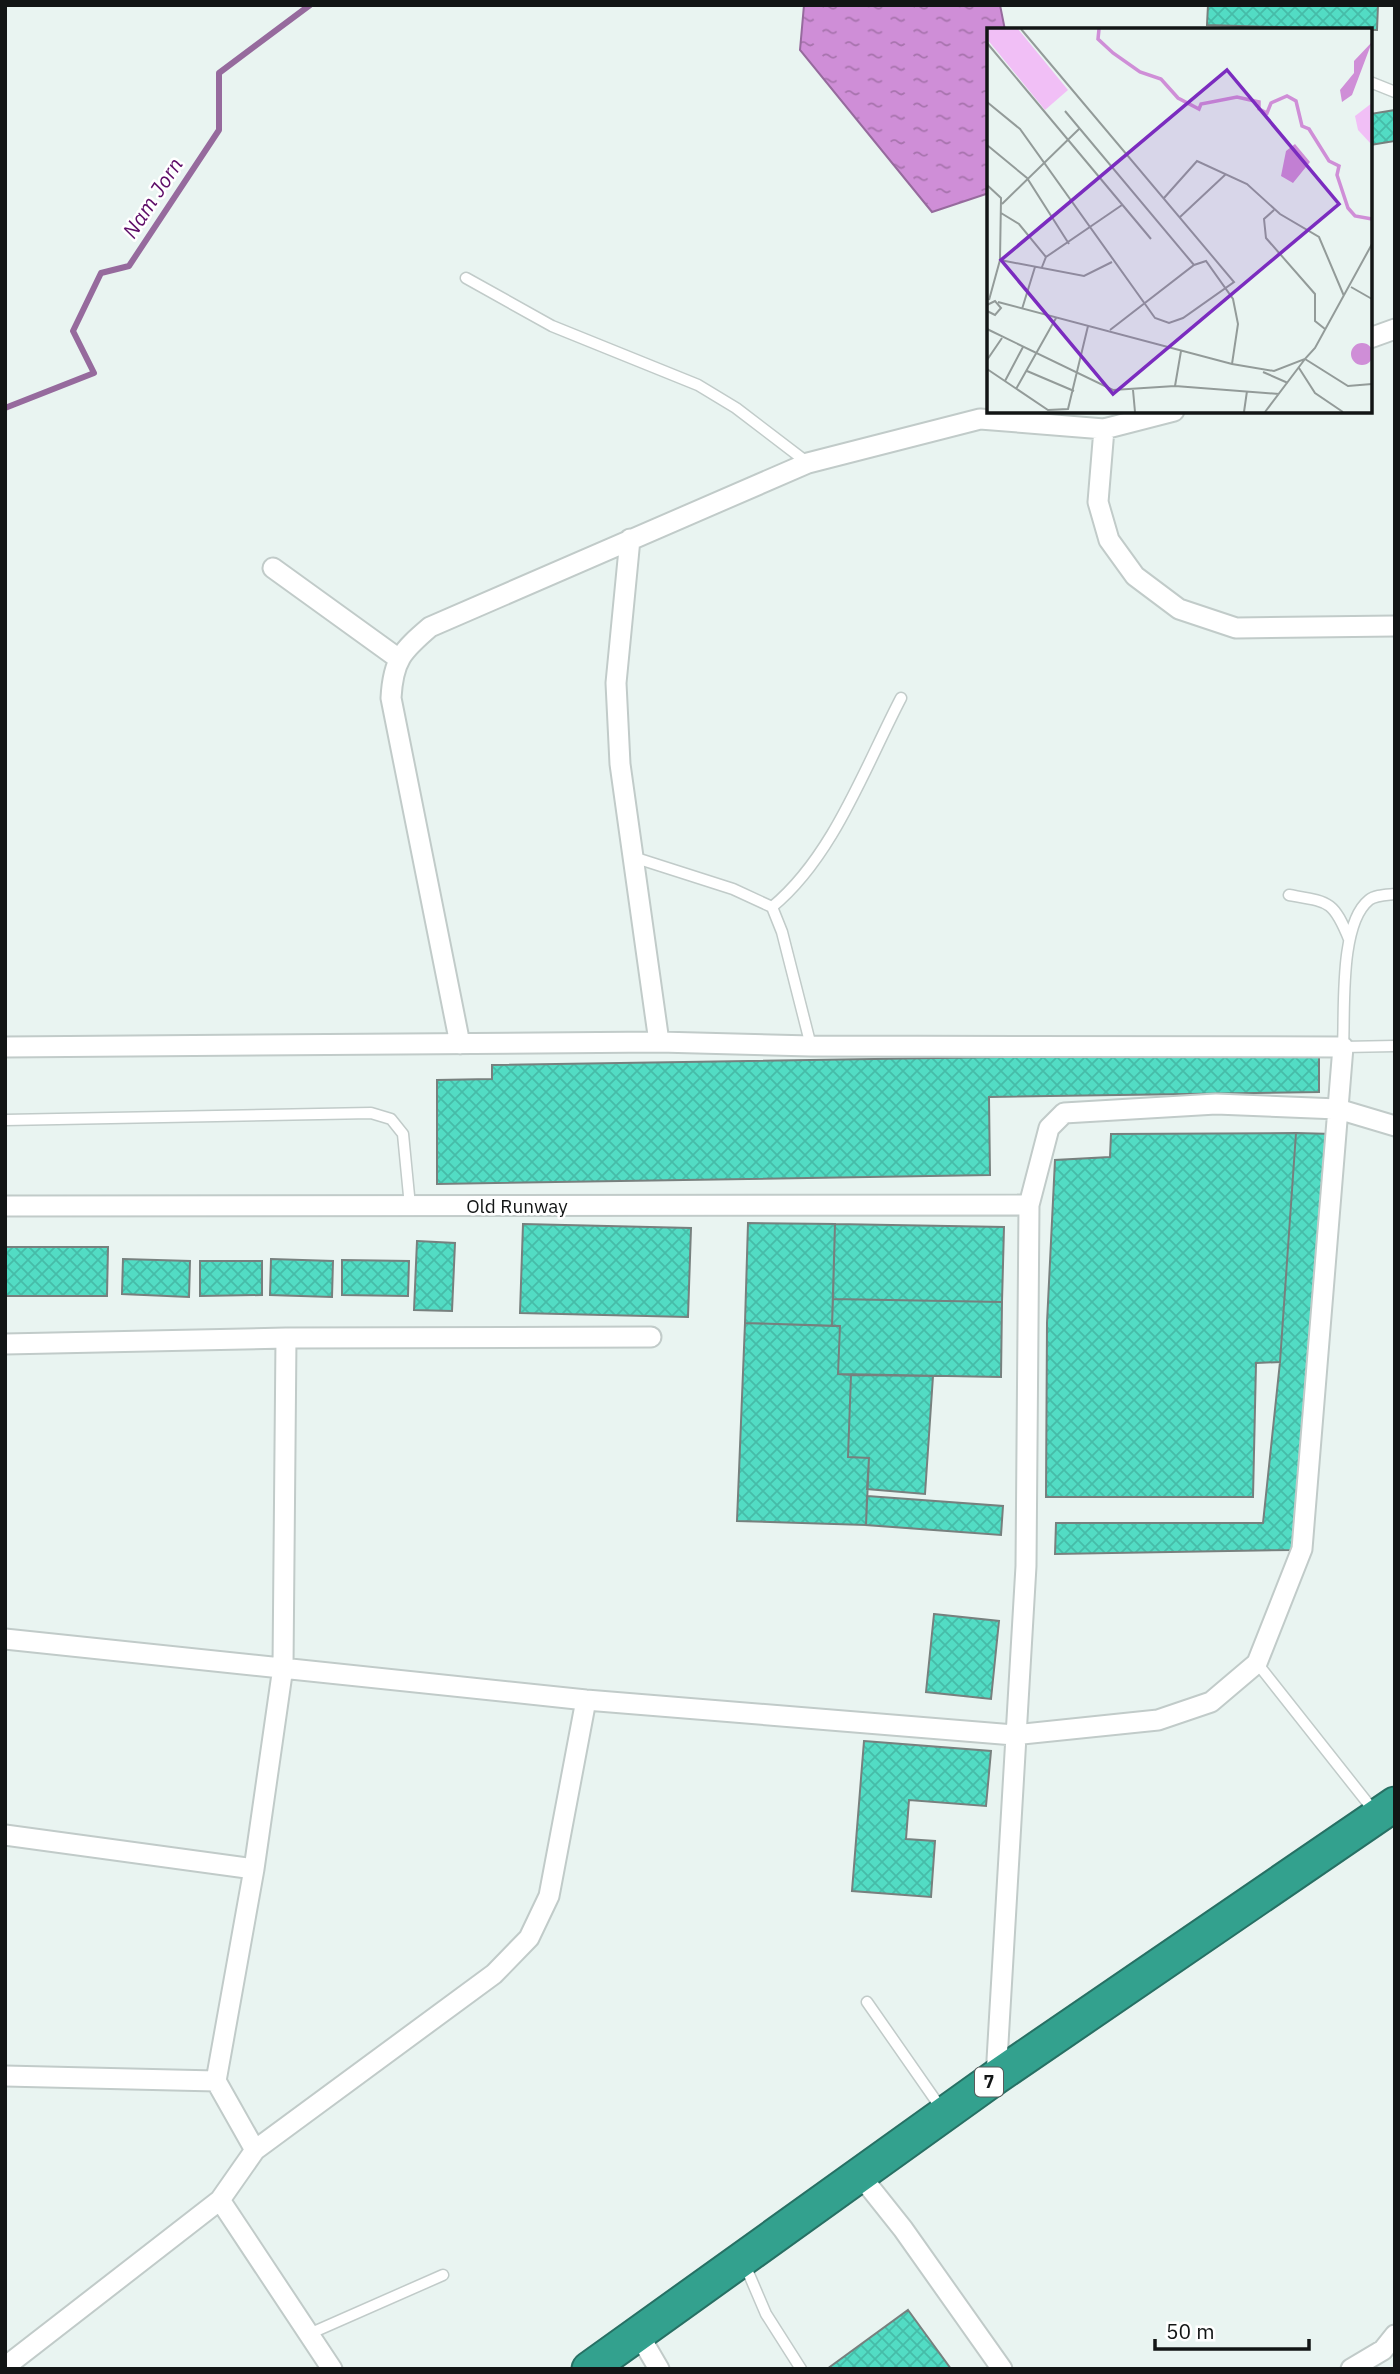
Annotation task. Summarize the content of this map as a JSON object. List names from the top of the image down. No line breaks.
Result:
{"streets":{"highway":["7"],"street":["Old Runway"]},"water":["Nam Jorn"],"scale_bar":"50 m"}
